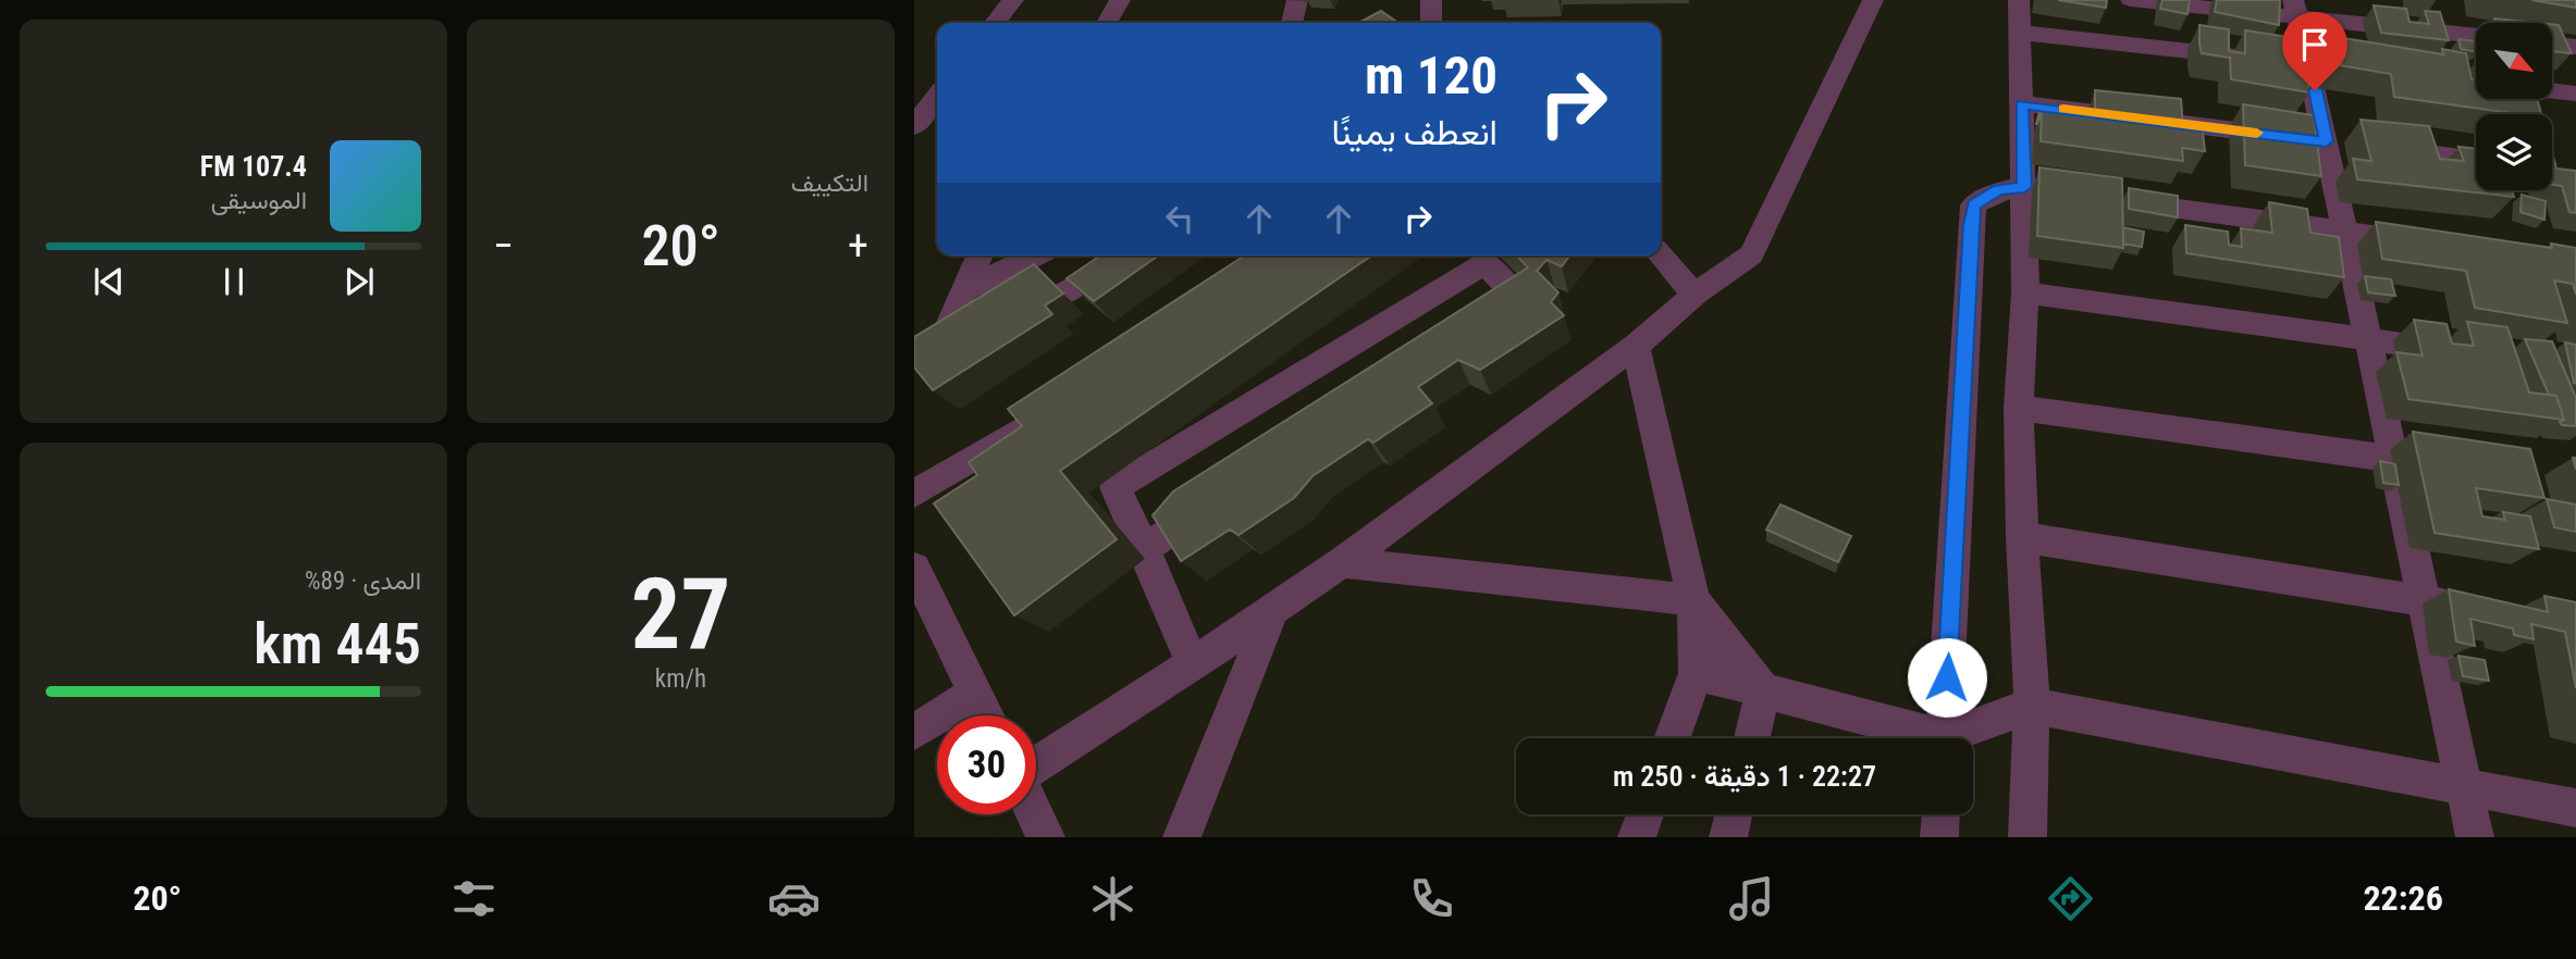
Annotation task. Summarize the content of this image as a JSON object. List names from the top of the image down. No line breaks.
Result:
{"north":"bottom right","page":{"tile":["التكييف",["27","km/h"],["المدى · 89%","445 km"]],"turn":["120 m","انعطف يمينًا"],"song":["107.4 FM","الموسيقى"],"heat":["−","20°","+"],"limit":"30","trip":"22:27 · 1 دقيقة · 250 m","tabs":["22:26","20°"]}}
